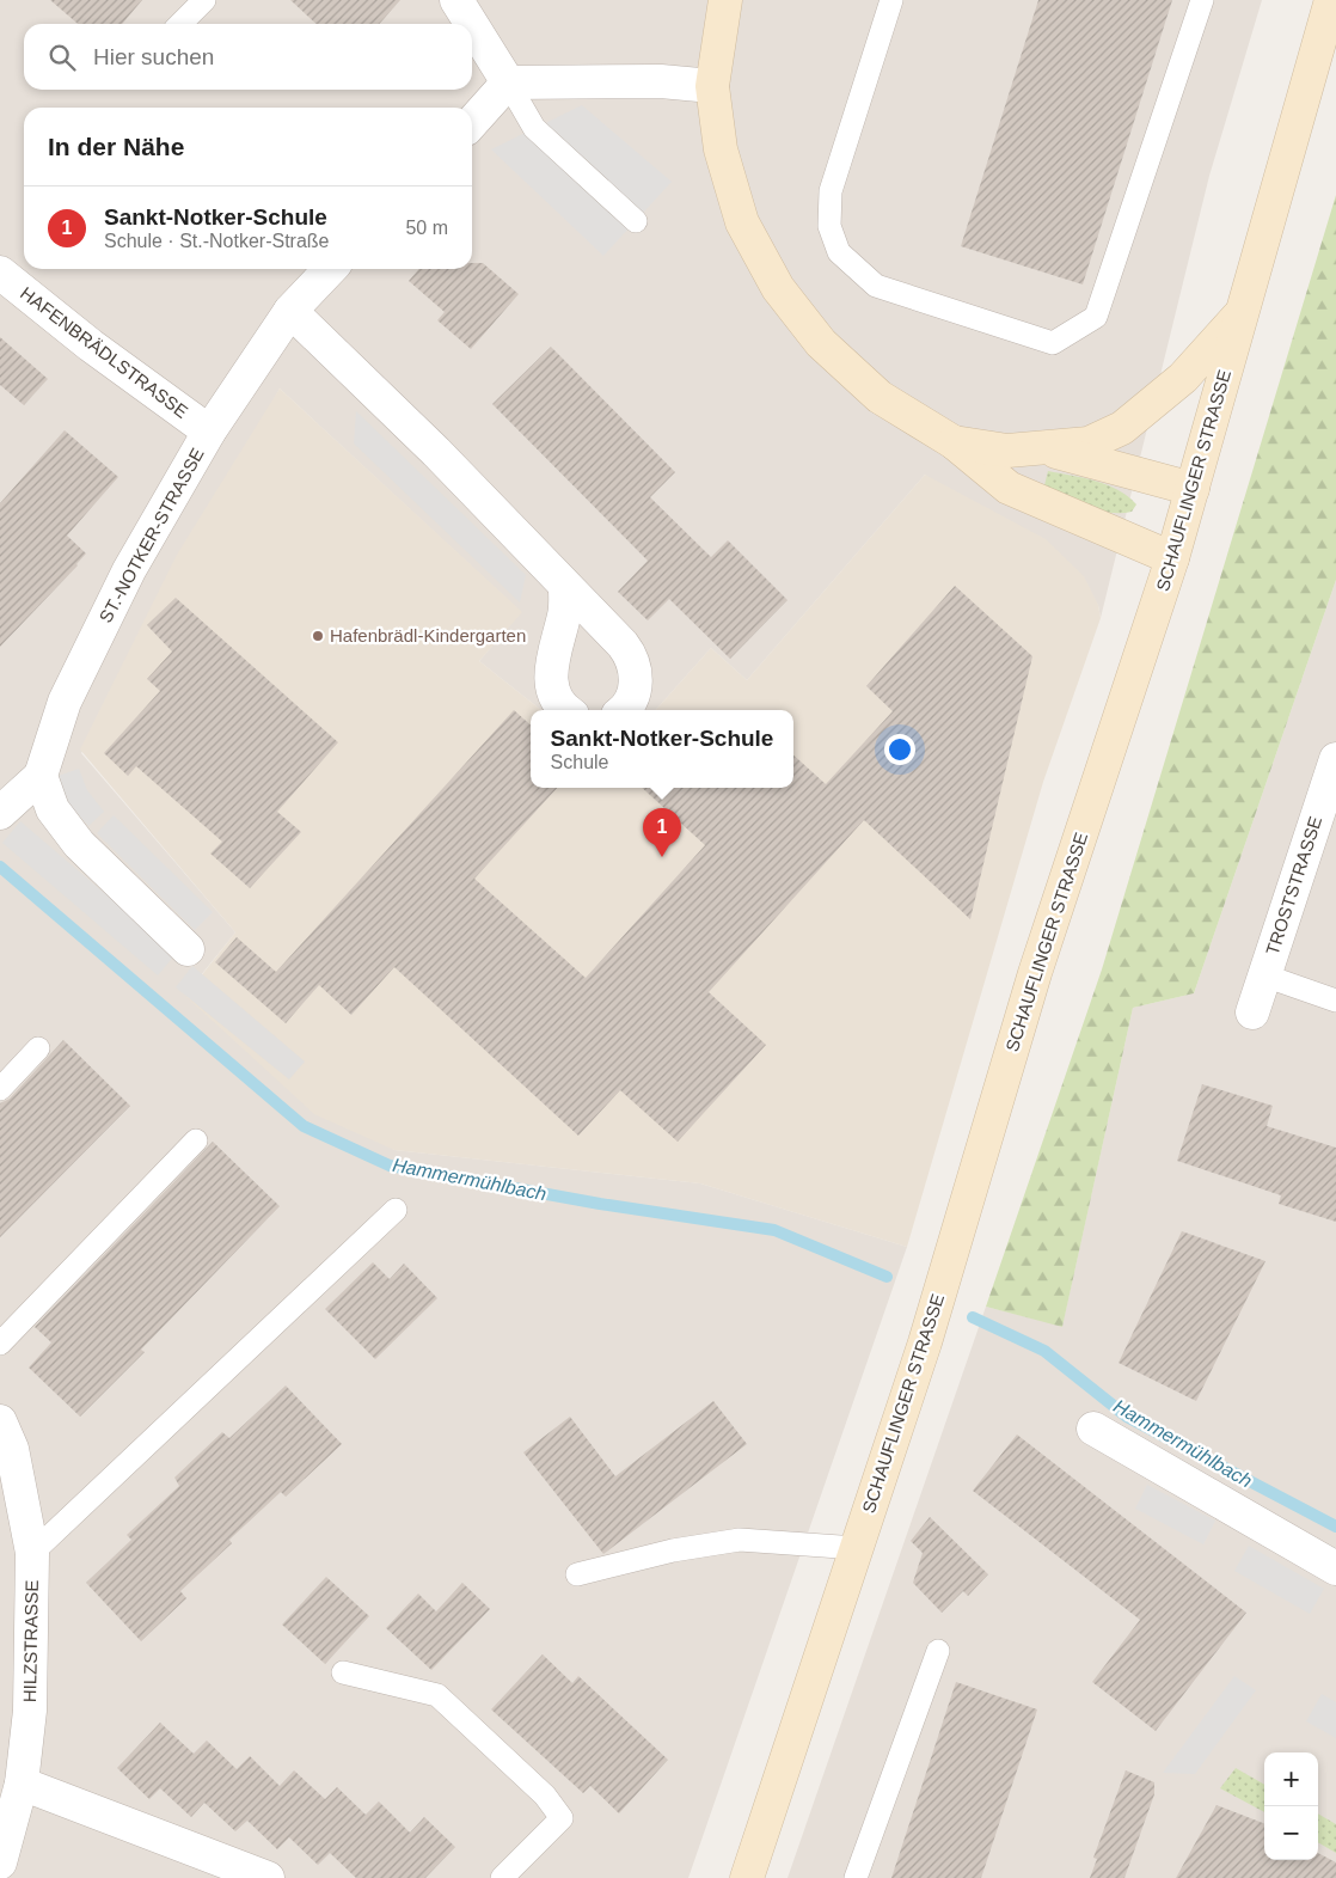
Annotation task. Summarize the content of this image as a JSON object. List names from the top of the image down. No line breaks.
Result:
{"streets":{"main road":["SCHAUFLINGER STRASSE"],"street":["HAFENBRÄDLSTRASSE","ST.-NOTKER-STRASSE","TROSTSTRASSE","HILZSTRASSE"]},"crossings":[["HAFENBRÄDLSTRASSE","ST.-NOTKER-STRASSE"]],"water":["Hammermühlbach"],"places":["Hafenbrädl-Kindergarten"],"page":{"search":"Hier suchen","heading":"In der Nähe","list":[{"mark":"1","name":"Sankt-Notker-Schule","note":"Schule · St.-Notker-Straße","value":"50 m"}],"popup":["Sankt-Notker-Schule","Schule"],"pins":"1","map_buttons":["+","−"]}}
